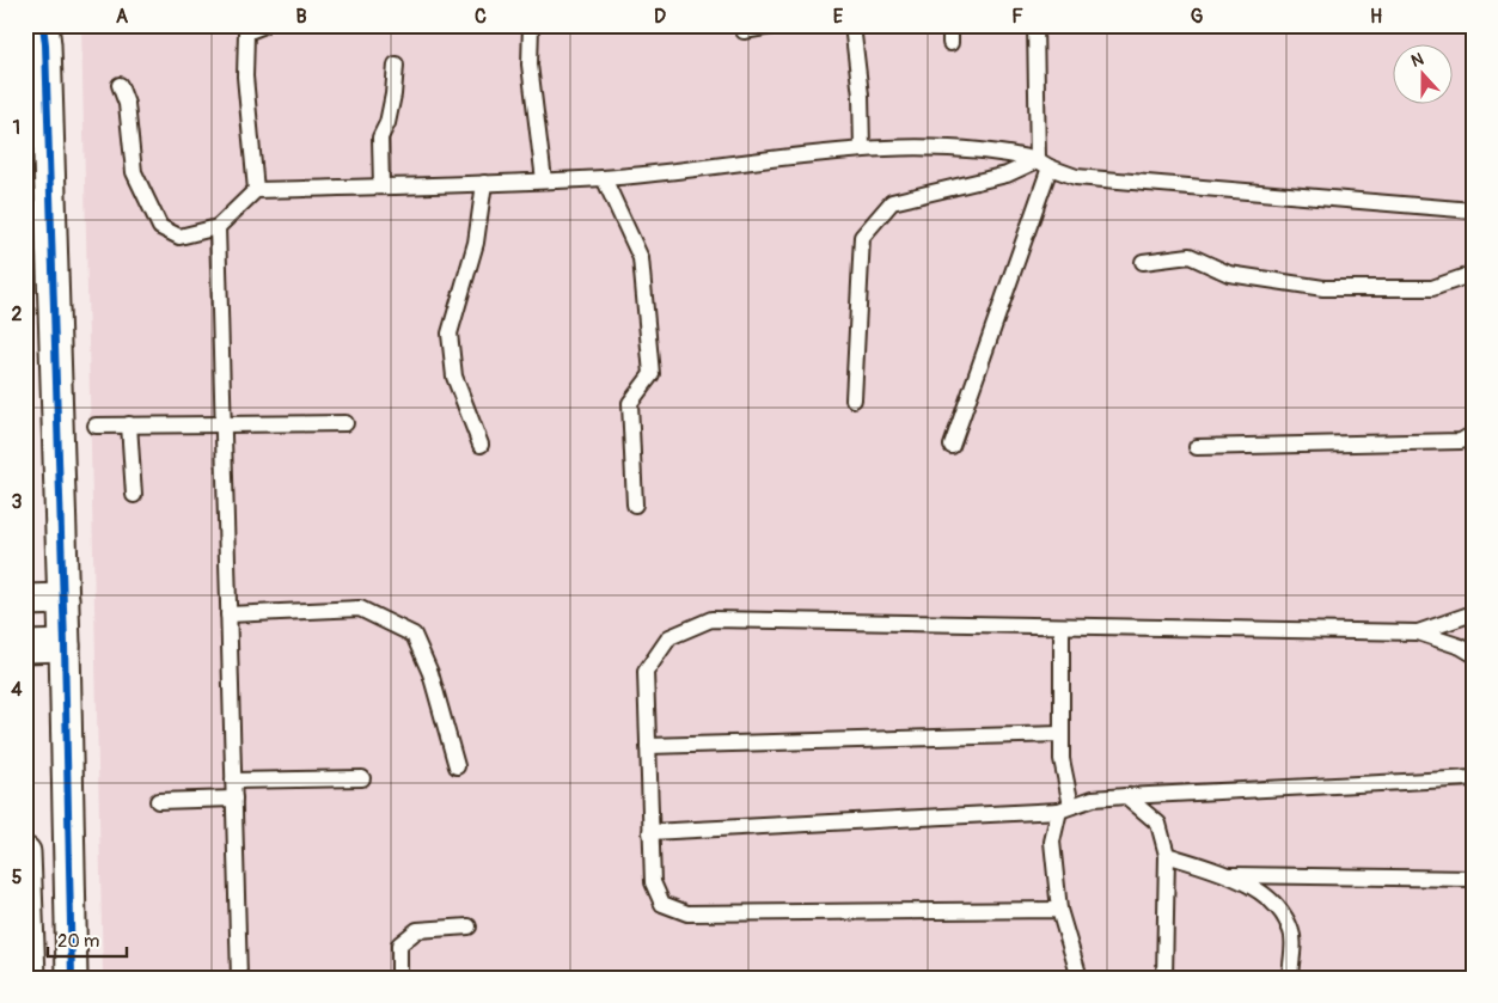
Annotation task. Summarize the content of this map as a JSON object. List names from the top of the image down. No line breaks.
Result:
{"scale_bar":"20 m","north":"top","grid":{"columns":["A","B","C","D","E","F","G","H"],"rows":["1","2","3","4","5"]}}
